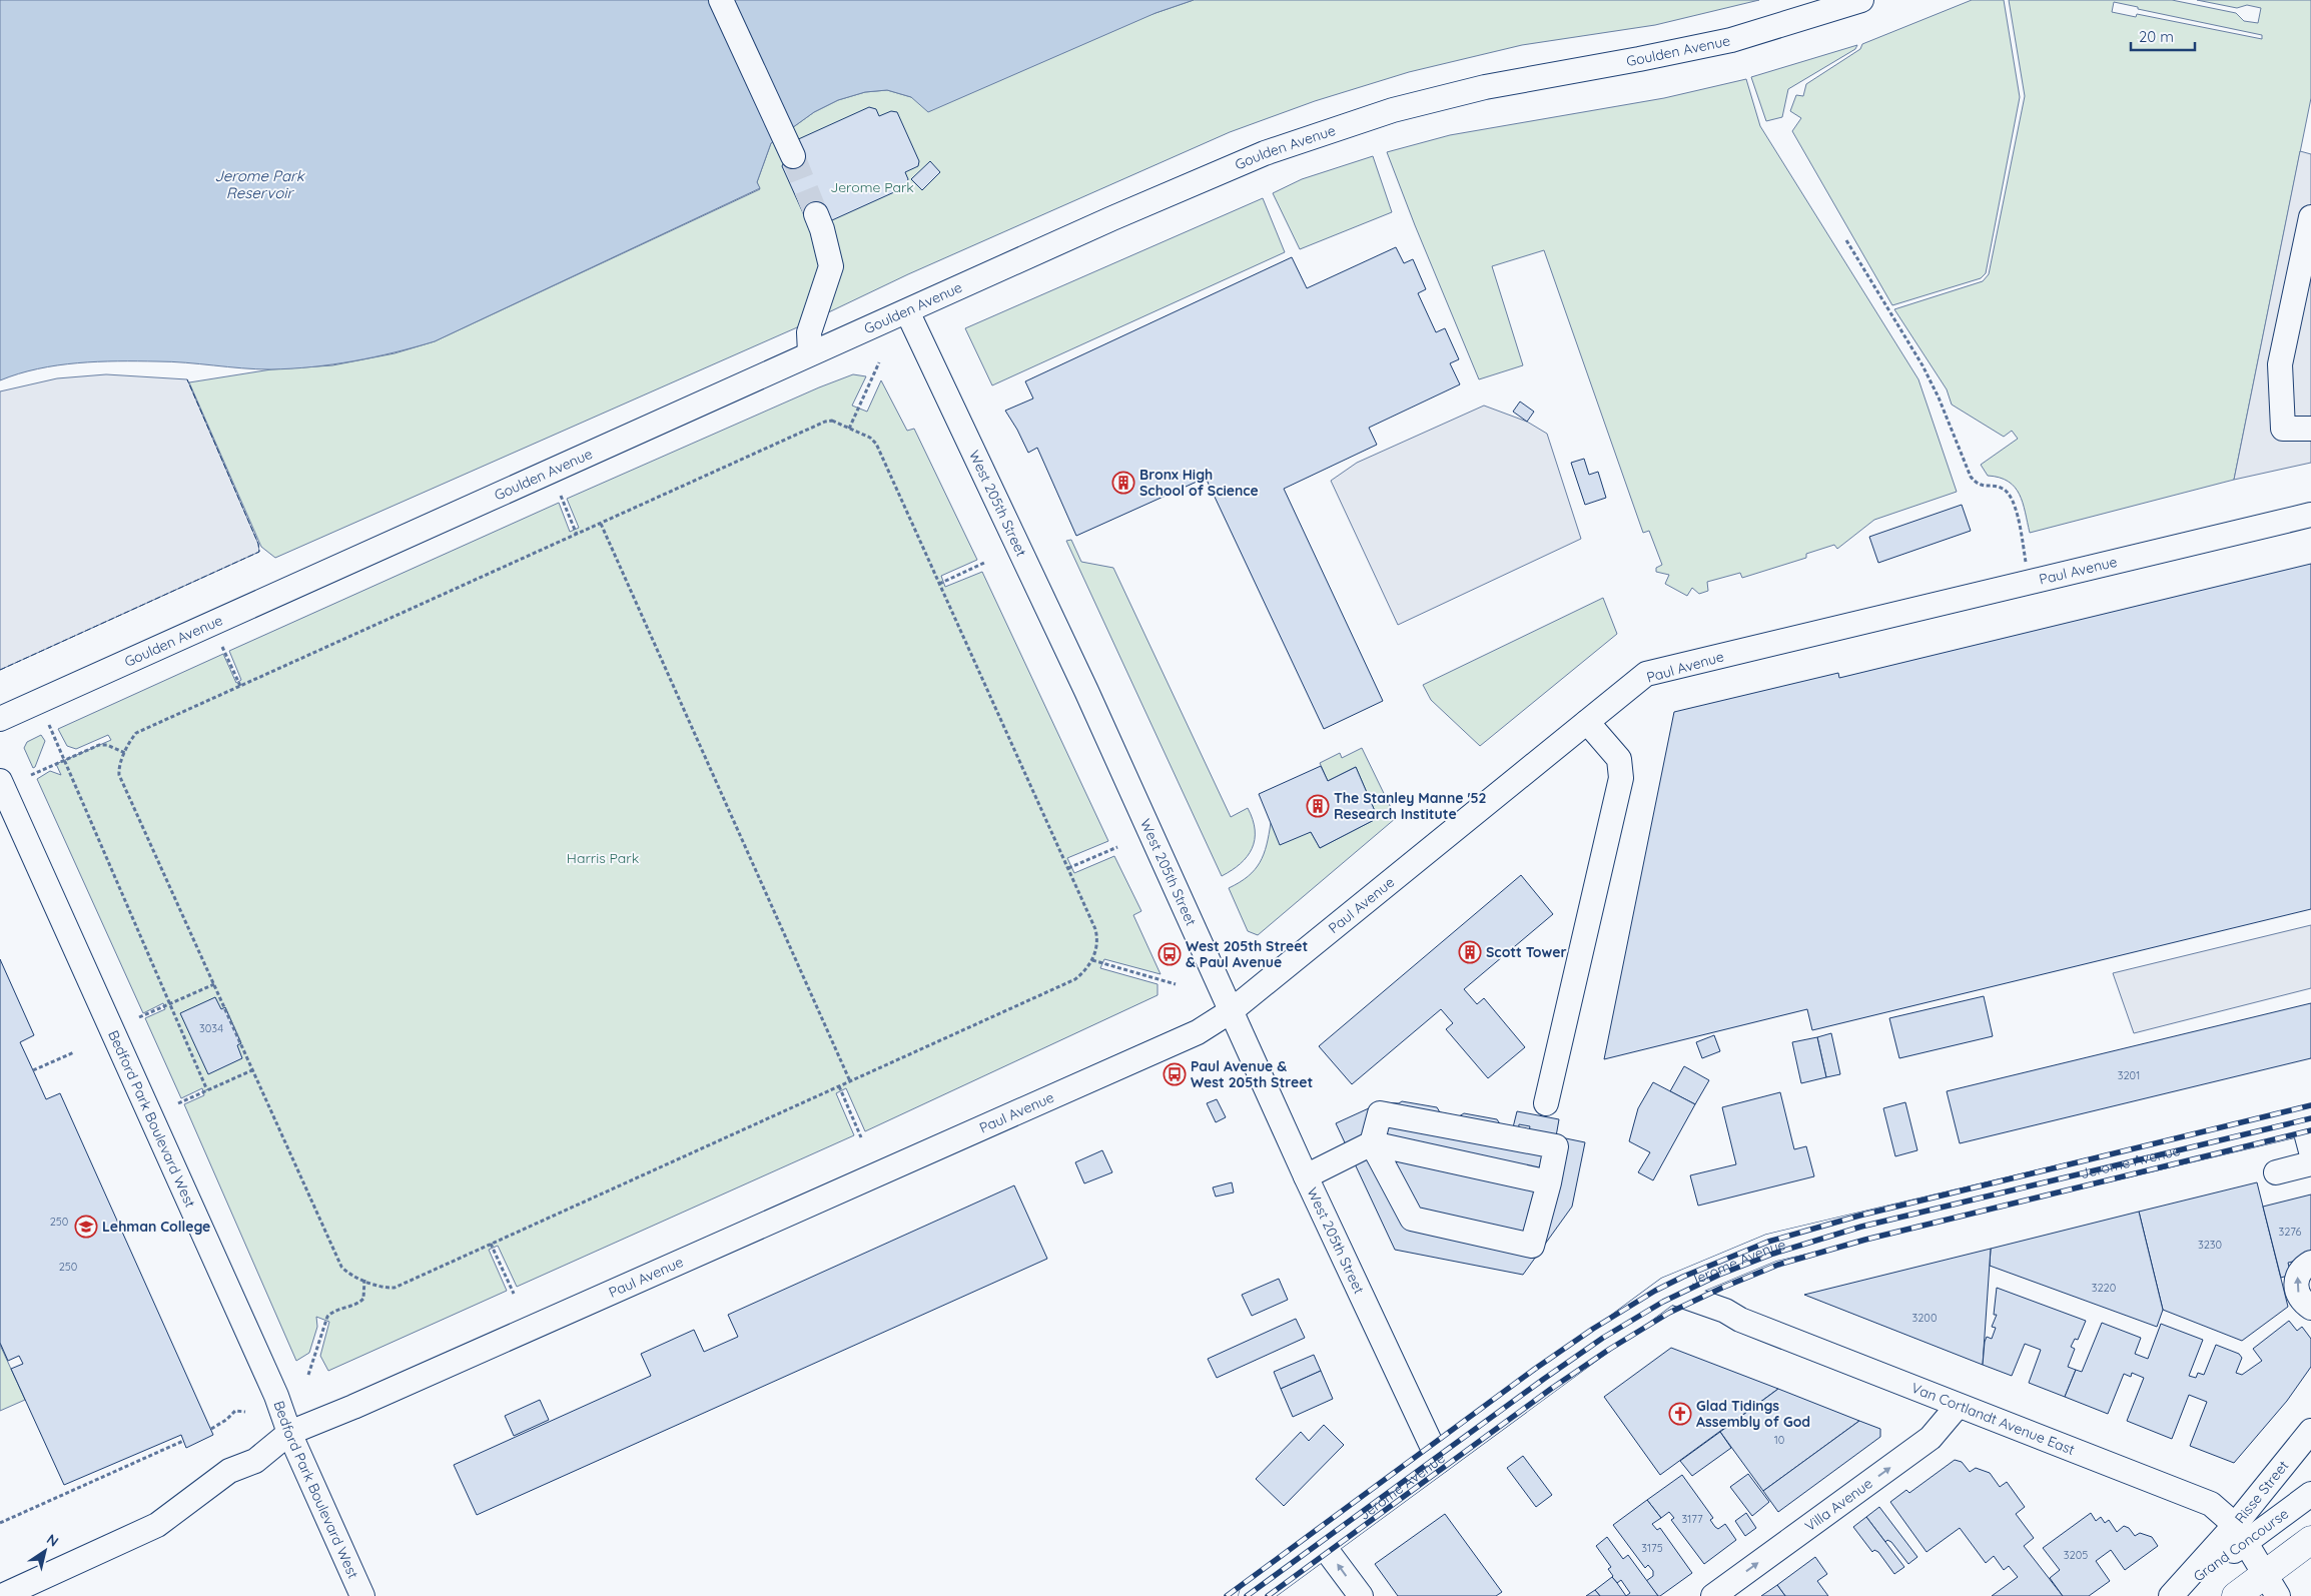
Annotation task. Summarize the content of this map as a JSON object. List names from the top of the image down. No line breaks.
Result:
{"streets":{"main road":["Jerome Avenue"],"street":["Goulden Avenue","West 205th Street","Paul Avenue","Bedford Park Boulevard West","Van Cortlandt Avenue East","Risse Street","Villa Avenue","Grand Concourse"]},"crossings":[["Goulden Avenue","West 205th Street"],["West 205th Street","Paul Avenue"],["West 205th Street","Jerome Avenue"],["Paul Avenue","Bedford Park Boulevard West"],["Jerome Avenue","Van Cortlandt Avenue East"],["Van Cortlandt Avenue East","Risse Street"],["Van Cortlandt Avenue East","Villa Avenue"],["Van Cortlandt Avenue East","Grand Concourse"],["Risse Street","Grand Concourse"]],"one_way":["Villa Avenue"],"water":["Jerome Park Reservoir"],"parks":["Jerome Park","Harris Park"],"places":{"building":["Bronx High School of Science","The Stanley Manne '52 Research Institute","Scott Tower"],"bus stop":["West 205th Street & Paul Avenue","Paul Avenue & West 205th Street"],"school or university":["Lehman College"],"church":["Glad Tidings Assembly of God"]},"house_numbers":["3034","3201","250","3276","3230","250","3220","3200","10","3177","3175","3205"],"scale_bar":"20 m","north":"top right"}
